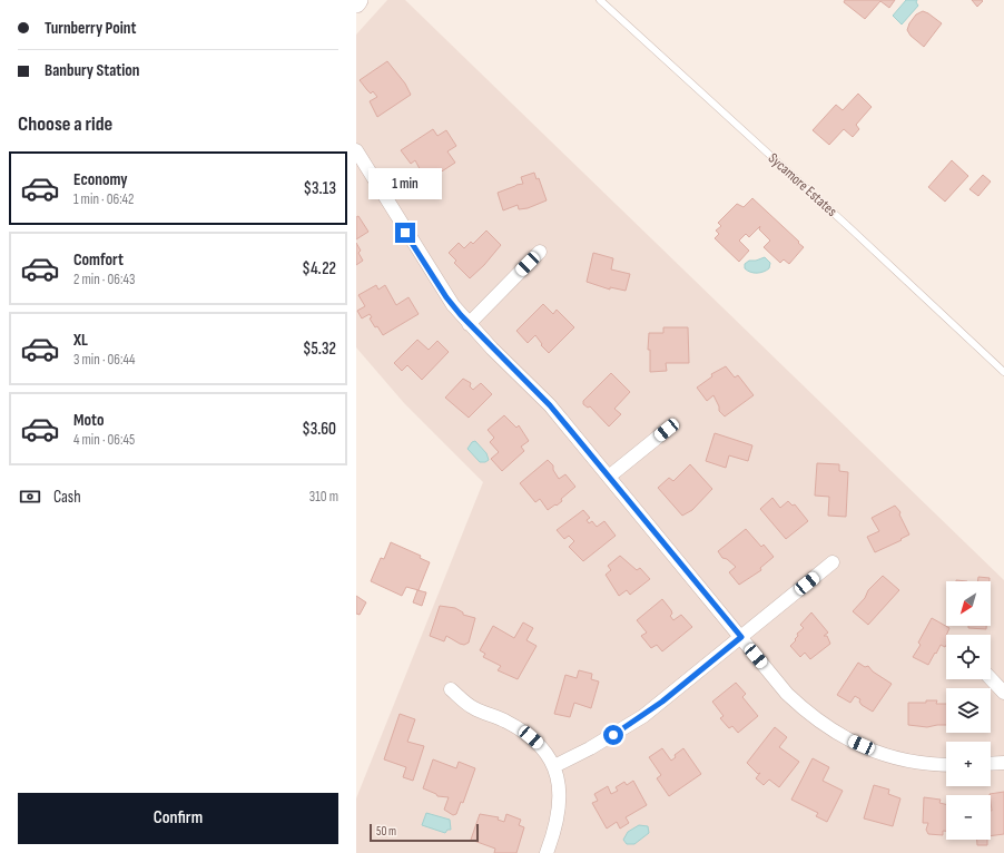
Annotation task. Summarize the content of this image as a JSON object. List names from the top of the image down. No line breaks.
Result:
{"streets":{"lane":["Sycamore Estates"]},"scale_bar":"50 m","north":"bottom left","page":{"banner":["Turnberry Point","Banbury Station"],"heading":"Choose a ride","list":[{"name":"Economy","note":"1 min · 06:42","value":"$3.13"},{"name":"Comfort","note":"2 min · 06:43","value":"$4.22"},{"name":"XL","note":"3 min · 06:44","value":"$5.32"},{"name":"Moto","note":"4 min · 06:45","value":"$3.60"}],"bubble":"1 min","pay":["Cash","310 m"],"map_buttons":["+","−"],"buttons":"Confirm","scale":"50 m"}}
